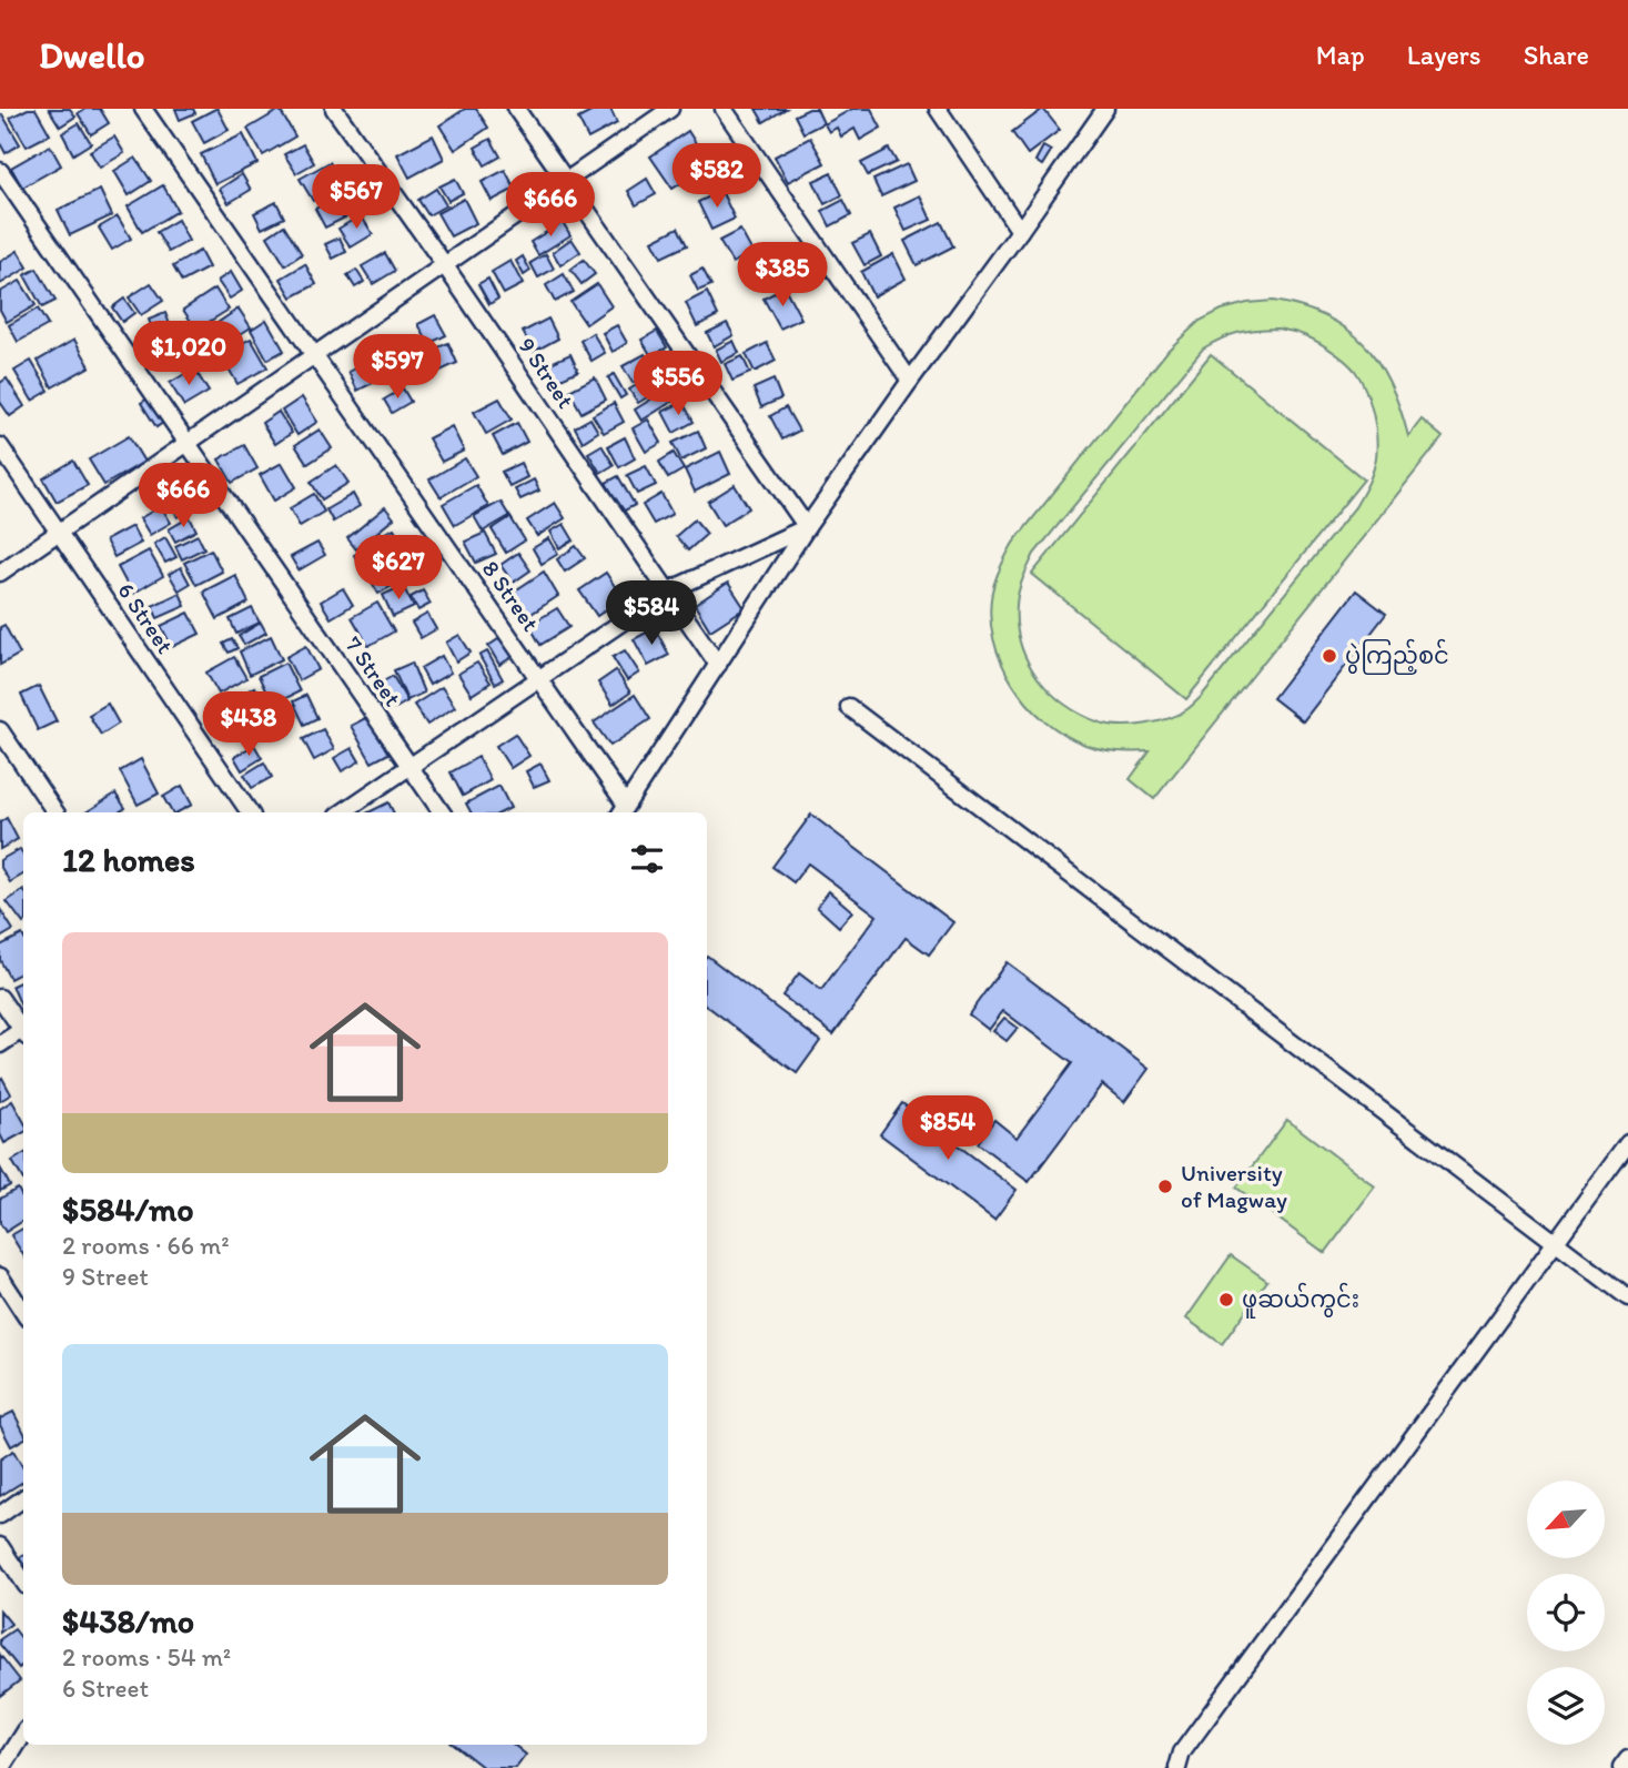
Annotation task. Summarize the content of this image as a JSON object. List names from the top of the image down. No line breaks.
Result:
{"streets":{"street":["9 Street","8 Street","6 Street","7 Street"]},"places":["ပွဲကြည့်စင်","University of Magway","ဖူဆယ်ကွင်း"],"north":"bottom left","page":{"header":"Dwello","nav":["Map","Layers","Share"],"price":["$582","$567","$666","$385","$1,020","$597","$556","$666","$627","$584","$438","$854"],"heading":"12 homes","list":[{"name":"$584/mo","note":"2 rooms · 66 m² · 9 Street"},{"name":"$438/mo","note":"2 rooms · 54 m² · 6 Street"}]}}
